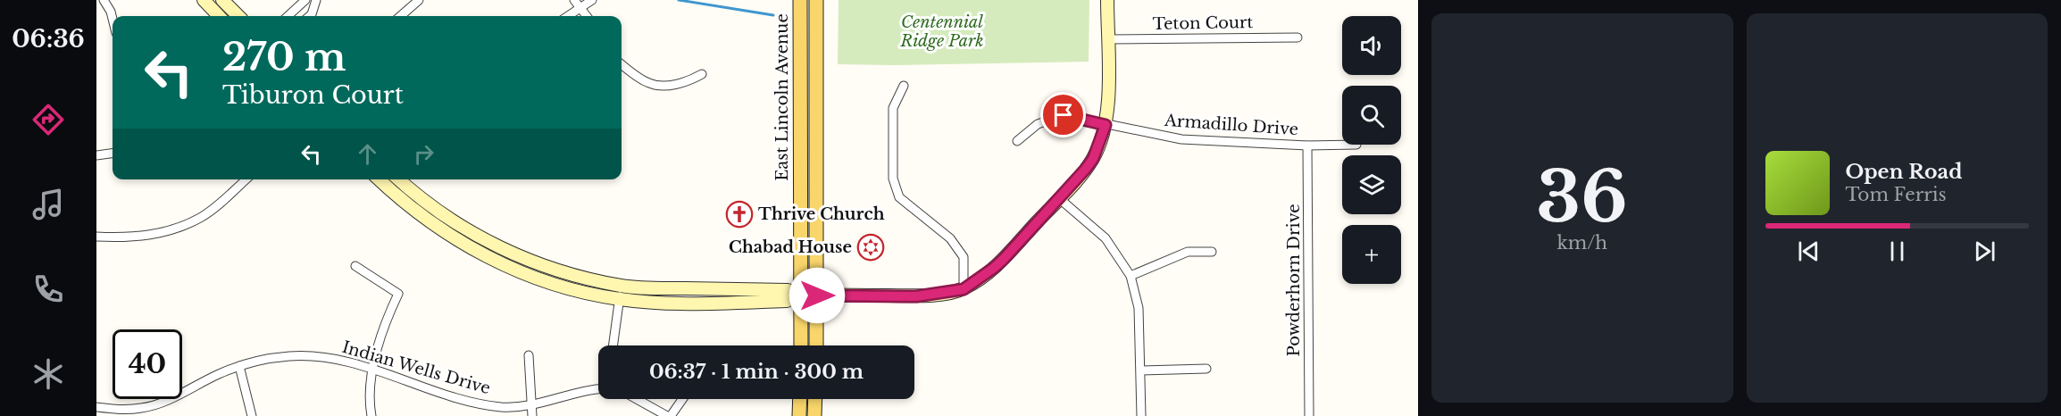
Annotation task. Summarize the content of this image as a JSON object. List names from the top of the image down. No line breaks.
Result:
{"streets":{"main road":["East Lincoln Avenue"],"street":["Teton Court","Armadillo Drive","Powderhorn Drive","Indian Wells Drive"]},"crossings":[["Armadillo Drive","Powderhorn Drive"]],"parks":["Centennial Ridge Park"],"places":{"church":["Thrive Church"],"synagogue":["Chabad House"]},"page":{"tabs":"06:36","tile":["36","km/h"],"map_buttons":"+","turn":["270 m","Tiburon Court"],"song":["Open Road","Tom Ferris"],"limit":"40","trip":"06:37 · 1 min · 300 m"}}
